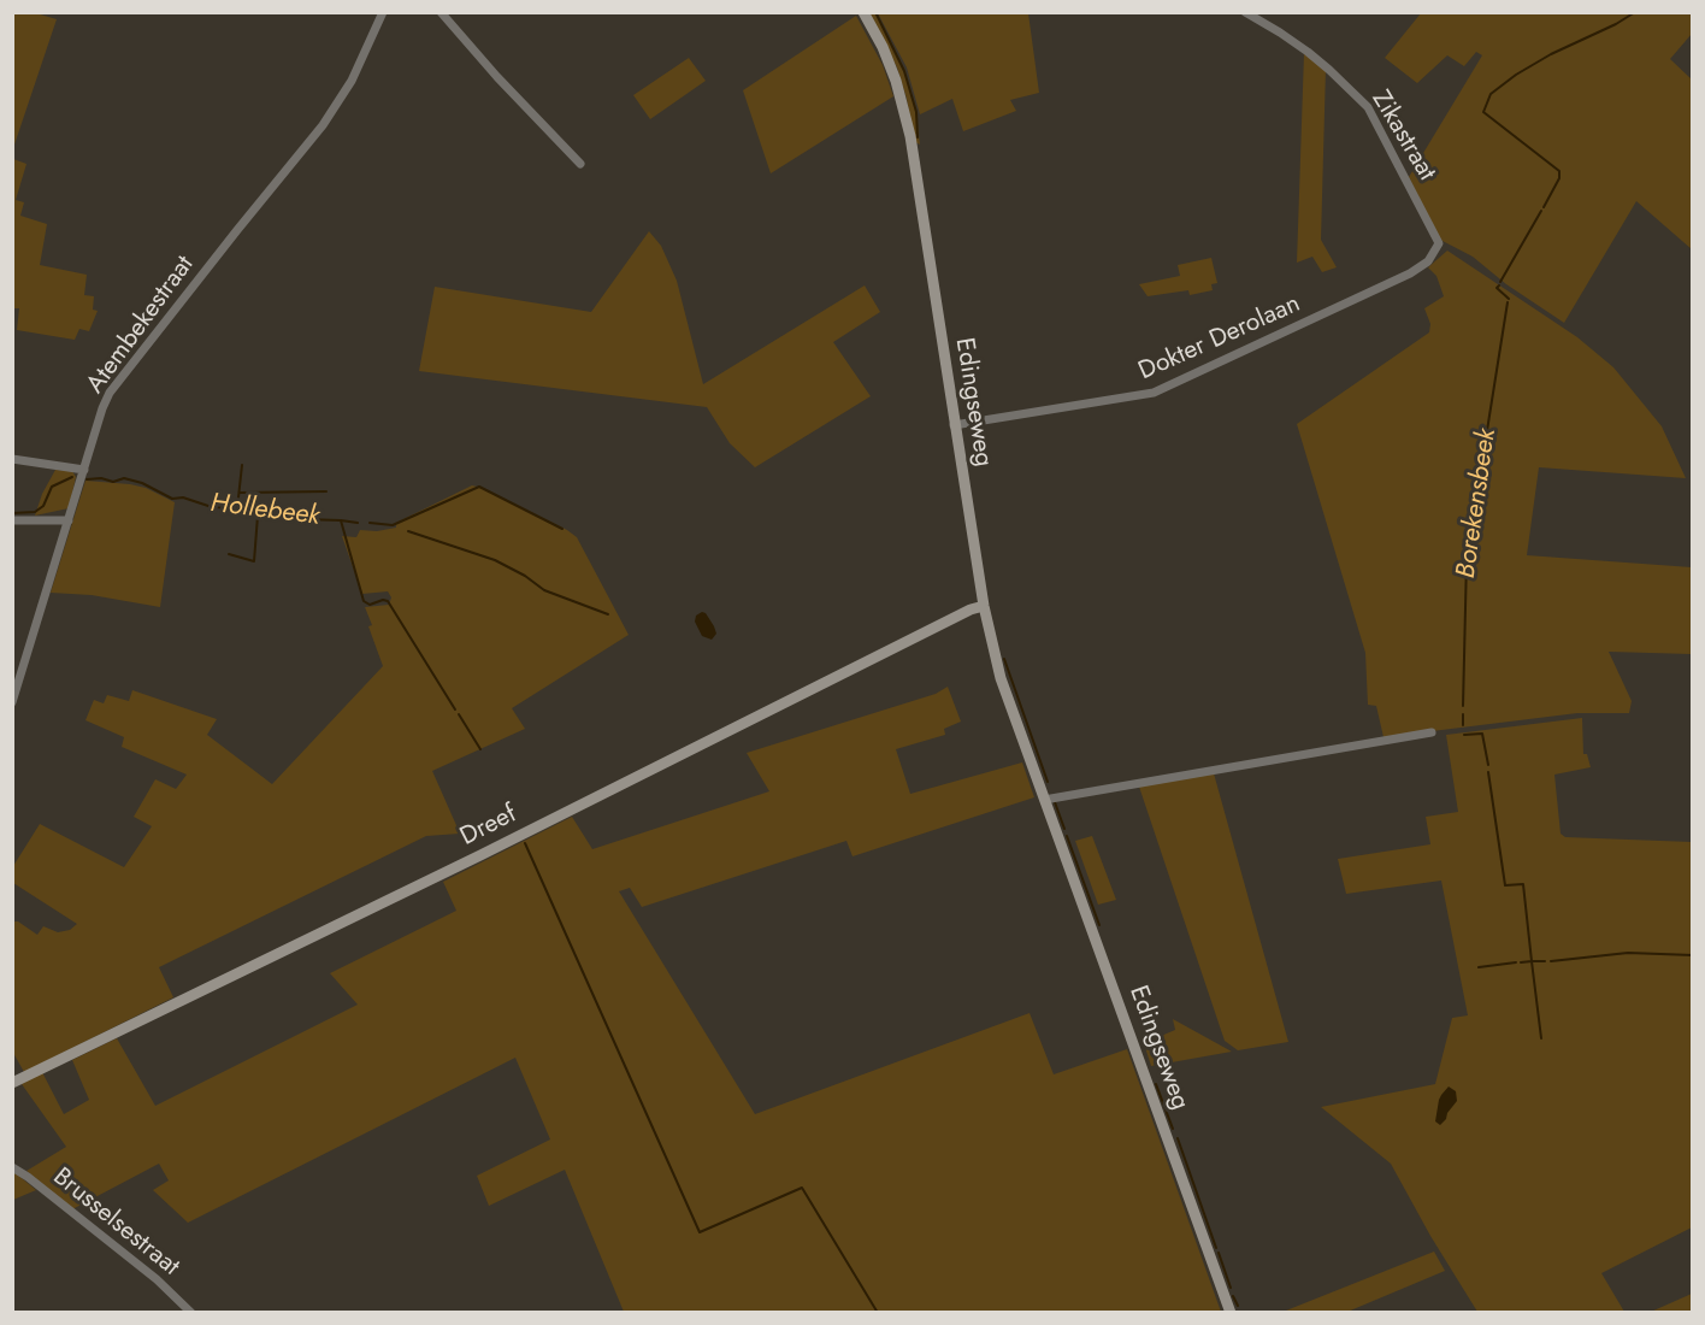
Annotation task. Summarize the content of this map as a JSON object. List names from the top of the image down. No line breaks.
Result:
{"streets":{"main road":["Edingseweg","Dreef"],"street":["Zikastraat","Atembekestraat","Dokter Derolaan","Brusselsestraat"]},"crossings":[["Zikastraat","Dokter Derolaan"],["Dokter Derolaan","Edingseweg"],["Edingseweg","Dreef"]],"water":["Borekensbeek","Hollebeek"]}
